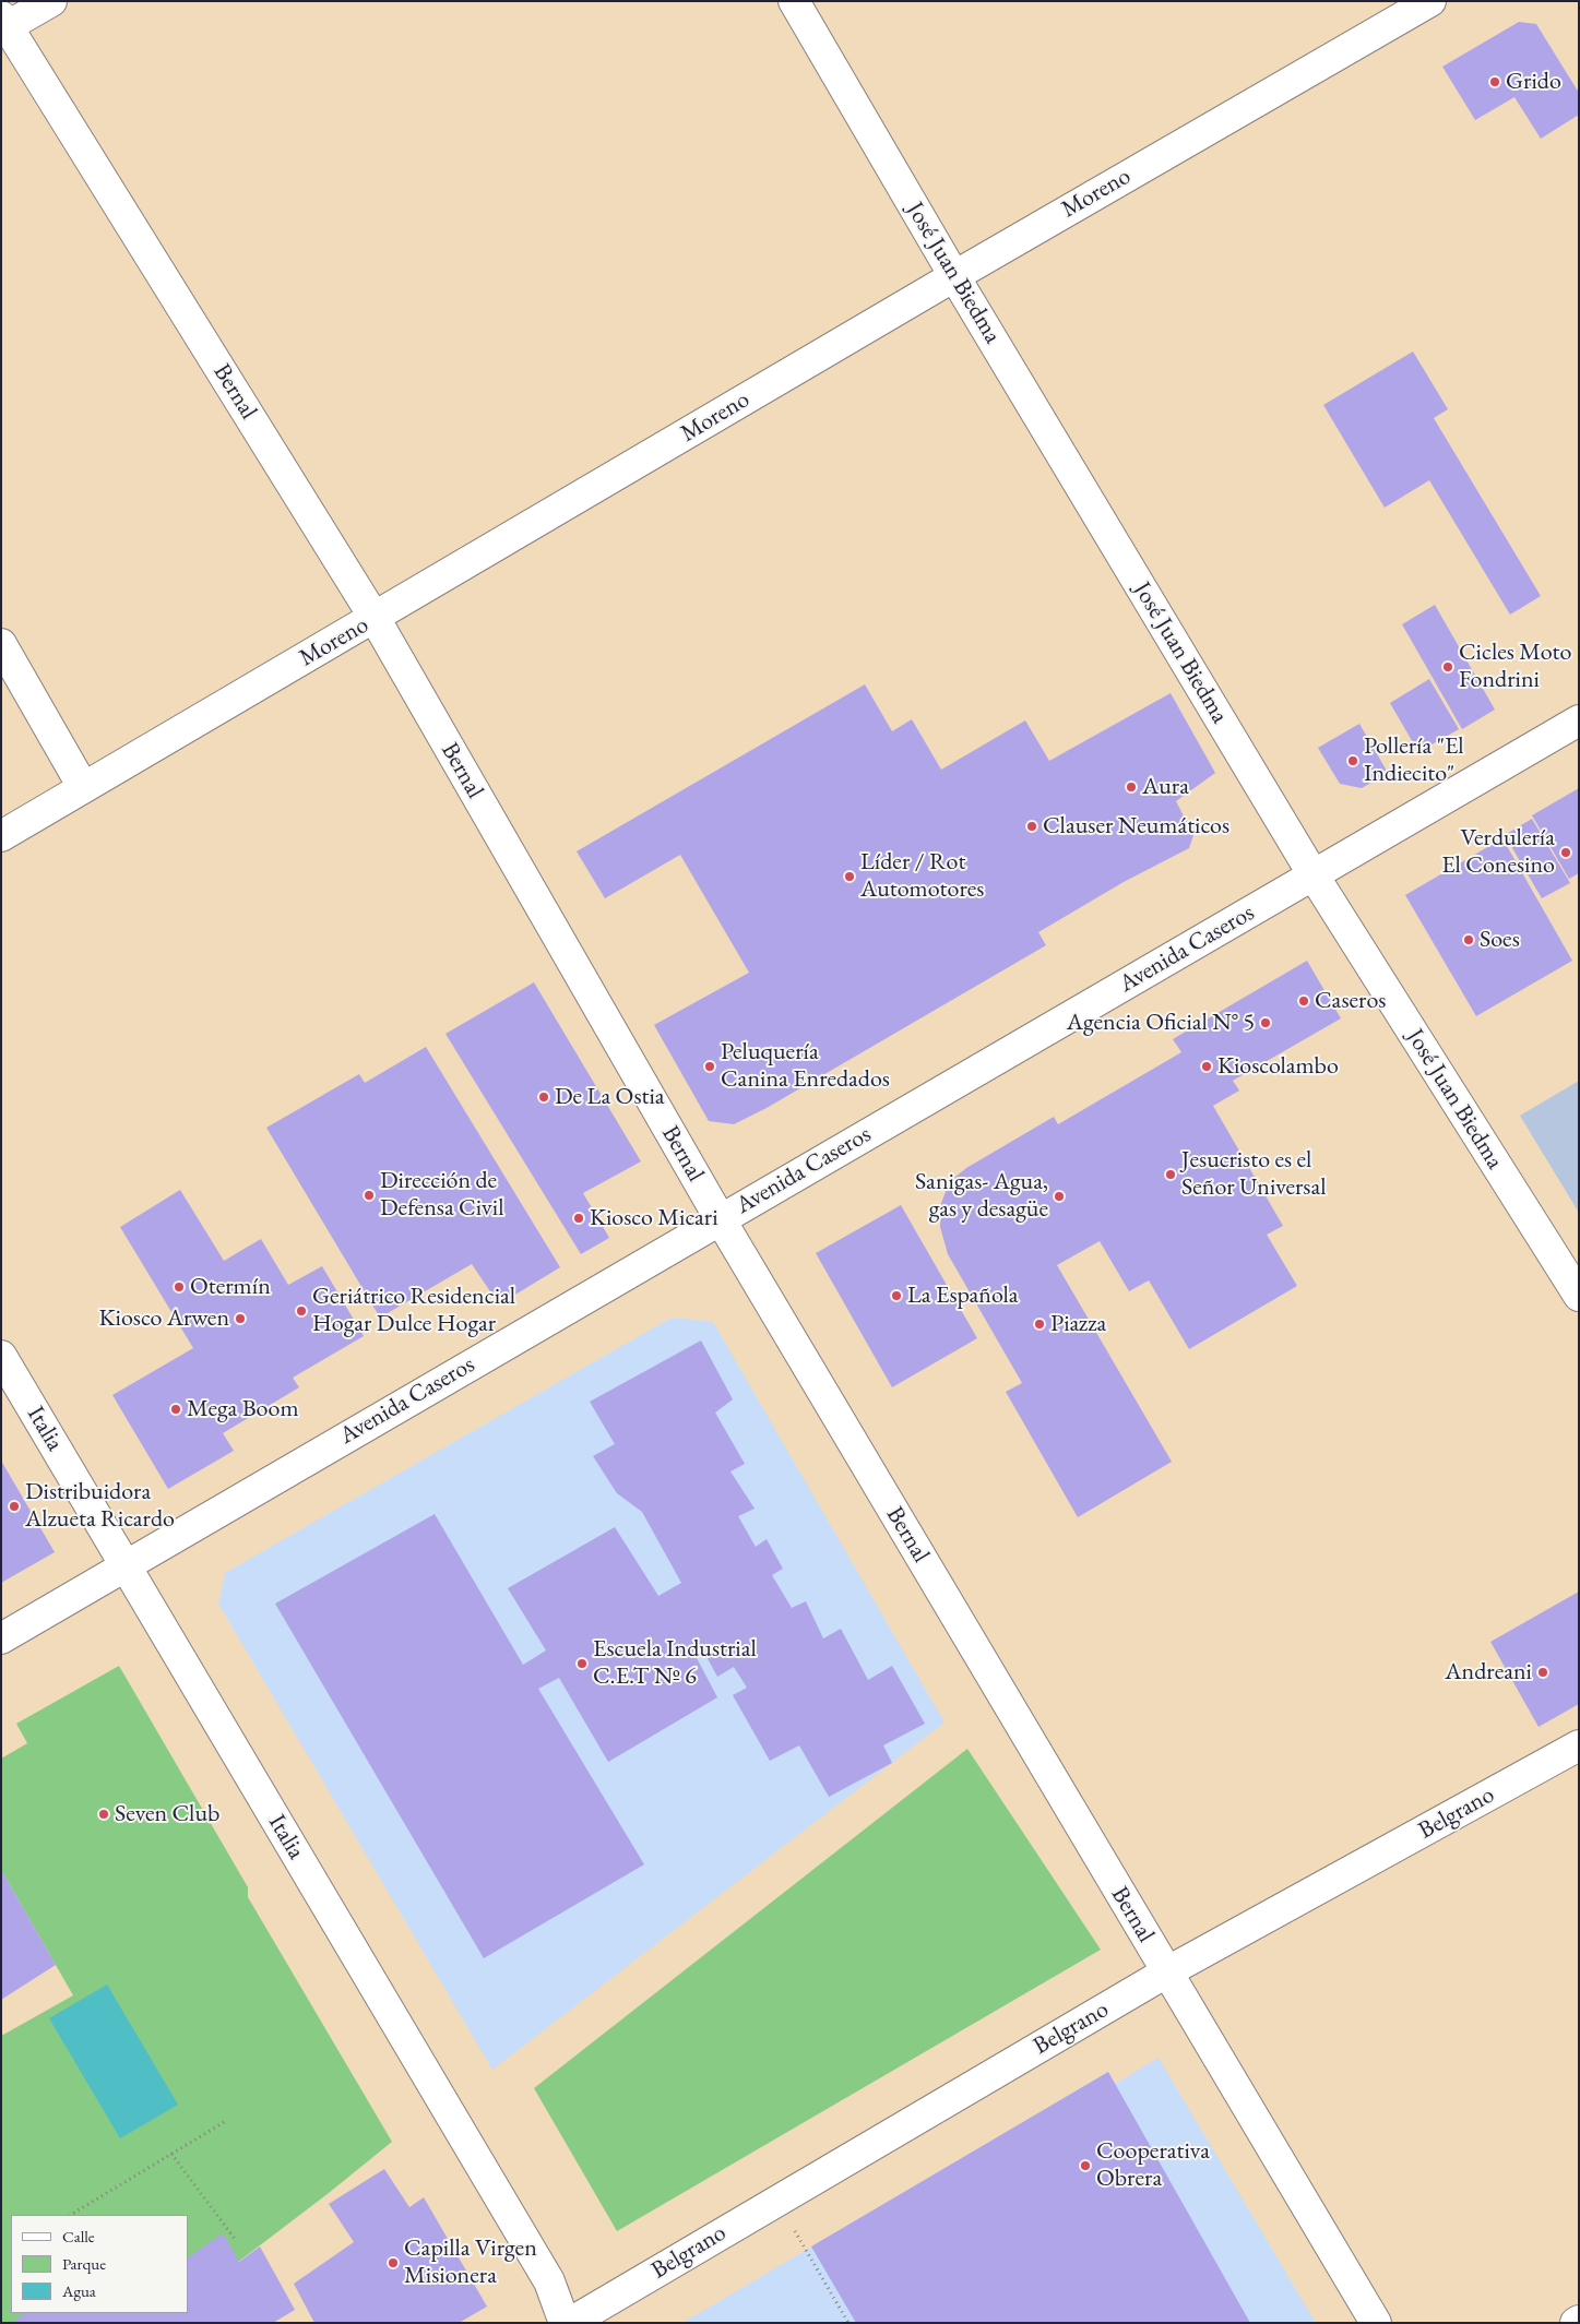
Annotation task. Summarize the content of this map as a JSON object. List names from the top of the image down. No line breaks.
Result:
{"streets":{"street":["Moreno","José Juan Biedma","Bernal","Avenida Caseros","Italia","Belgrano"]},"crossings":[["Moreno","José Juan Biedma"],["Moreno","Bernal"],["José Juan Biedma","Avenida Caseros"],["Bernal","Avenida Caseros"],["Bernal","Belgrano"],["Avenida Caseros","Italia"]],"places":["Grido","Cicles Moto Fondrini","Pollería \"El Indiecito\"","Aura","Clauser Neumáticos","Verdulería El Conesino","Líder / Rot Automotores","Soes","Caseros","Agencia Oficial N° 5","Peluquería Canina Enredados","Kioscolambo","De La Ostia","Jesucristo es el Señor Universal","Dirección de Defensa Civil","Sanigas- Agua, gas y desagüe","Kiosco Micari","Otermín","La Española","Geriátrico Residencial Hogar Dulce Hogar","Kiosco Arwen","Piazza","Mega Boom","Distribuidora Alzueta Ricardo","Escuela Industrial C.E.T Nº 6","Andreani","Seven Club","Cooperativa Obrera","Capilla Virgen Misionera"],"legend":["Calle","Parque","Agua"]}
